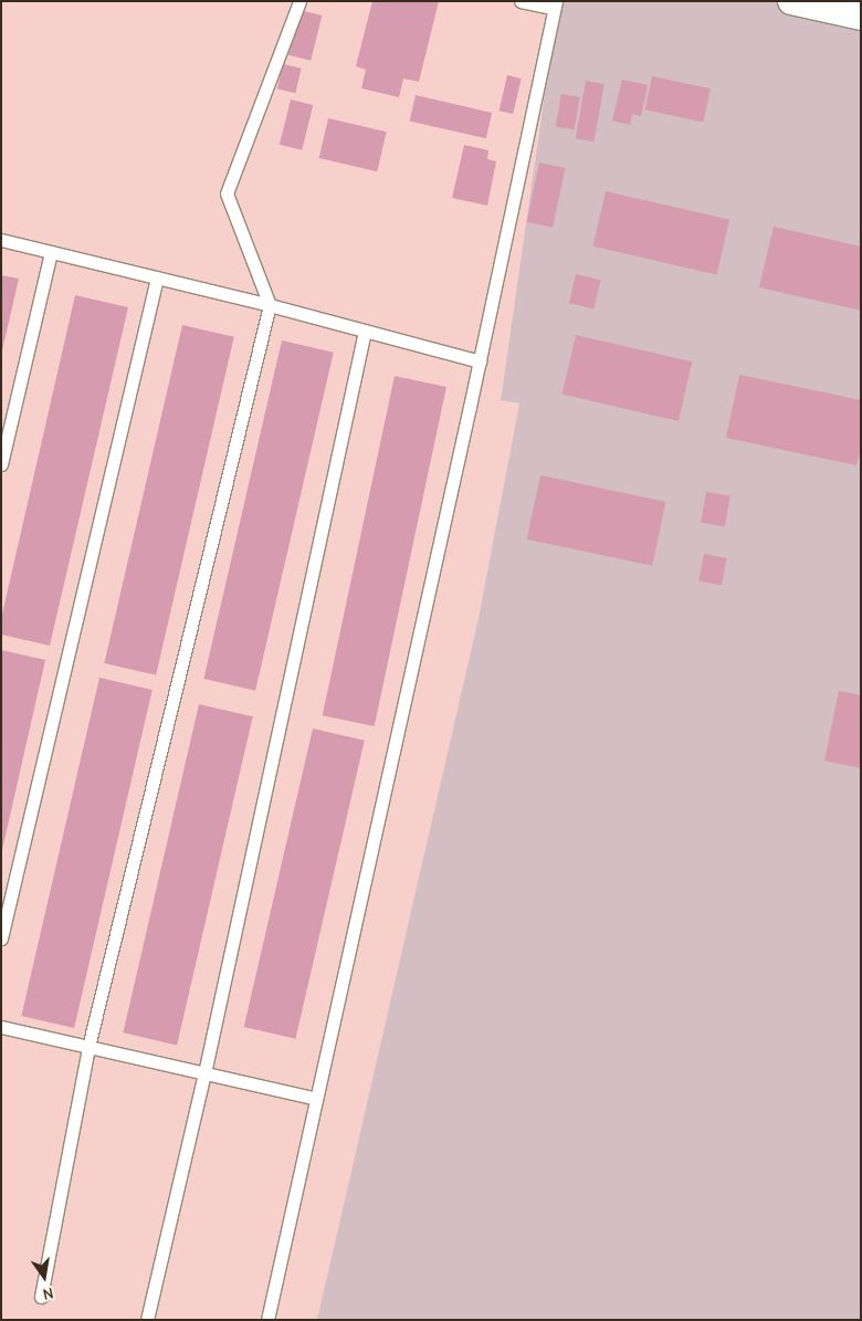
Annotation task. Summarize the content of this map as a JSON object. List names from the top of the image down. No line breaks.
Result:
{"north":"bottom"}
